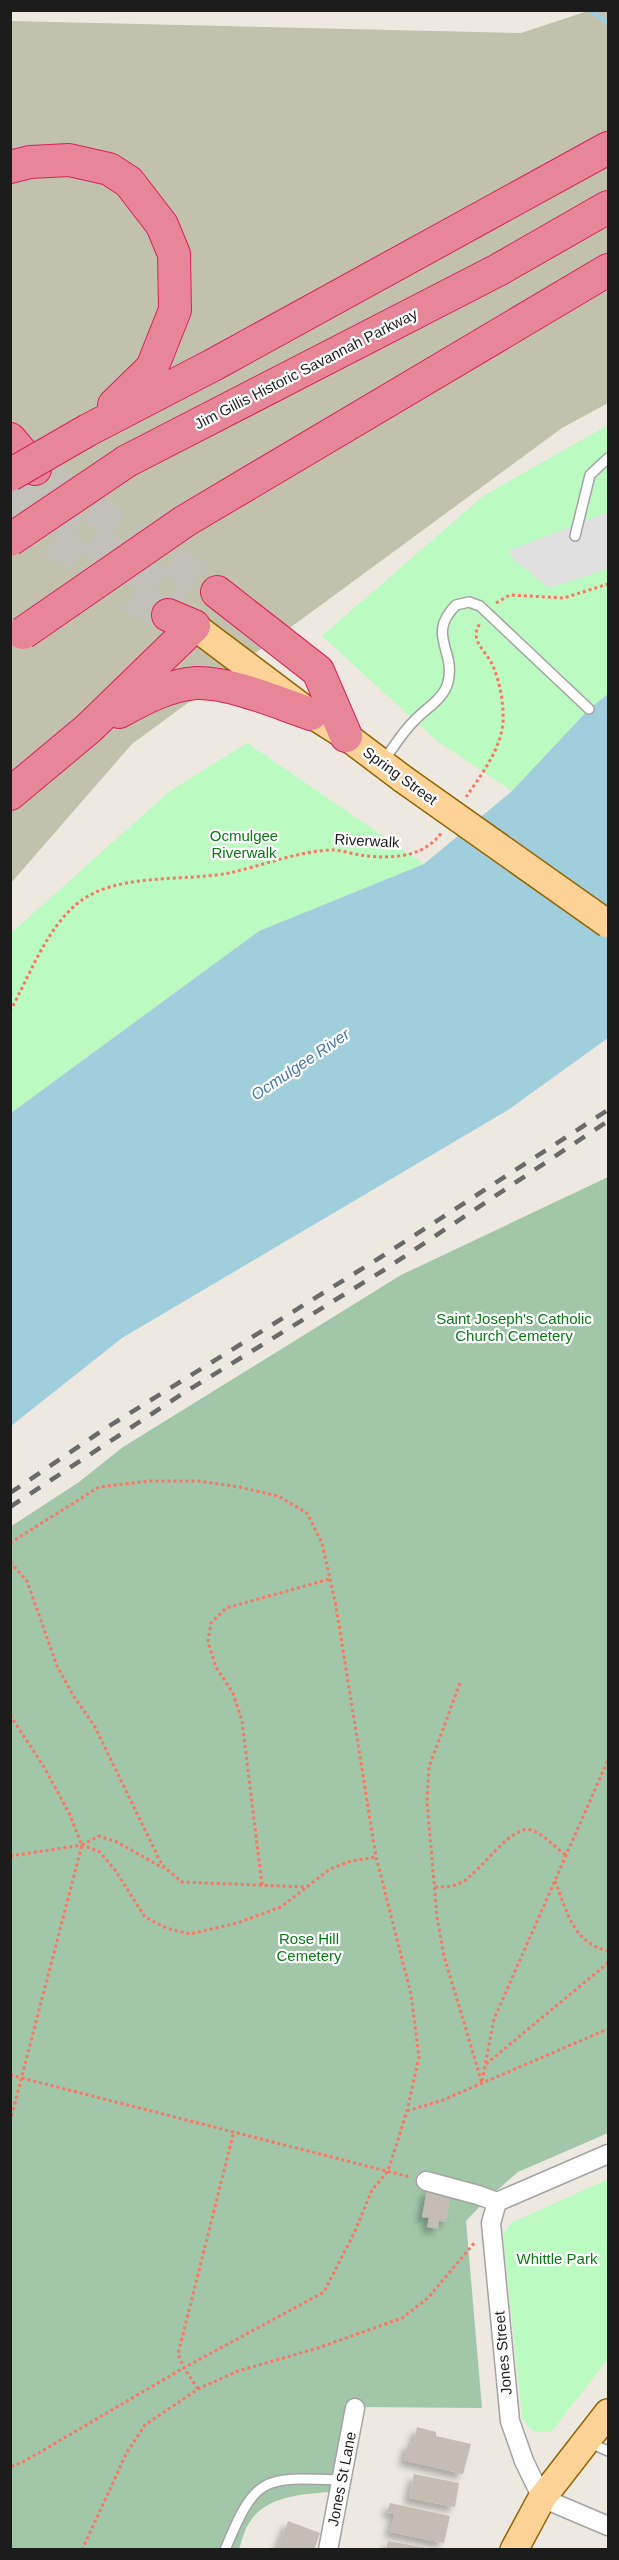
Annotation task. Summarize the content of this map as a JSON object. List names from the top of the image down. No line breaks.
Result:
{"streets":{"highway":["Jim Gillis Historic Savannah Parkway"],"main road":["Spring Street"],"street":["Jones Street","Jones St Lane"],"path":["Riverwalk"]},"water":["Ocmulgee River"],"parks":["Ocmulgee Riverwalk","Saint Joseph's Catholic Church Cemetery","Rose Hill Cemetery","Whittle Park"]}
